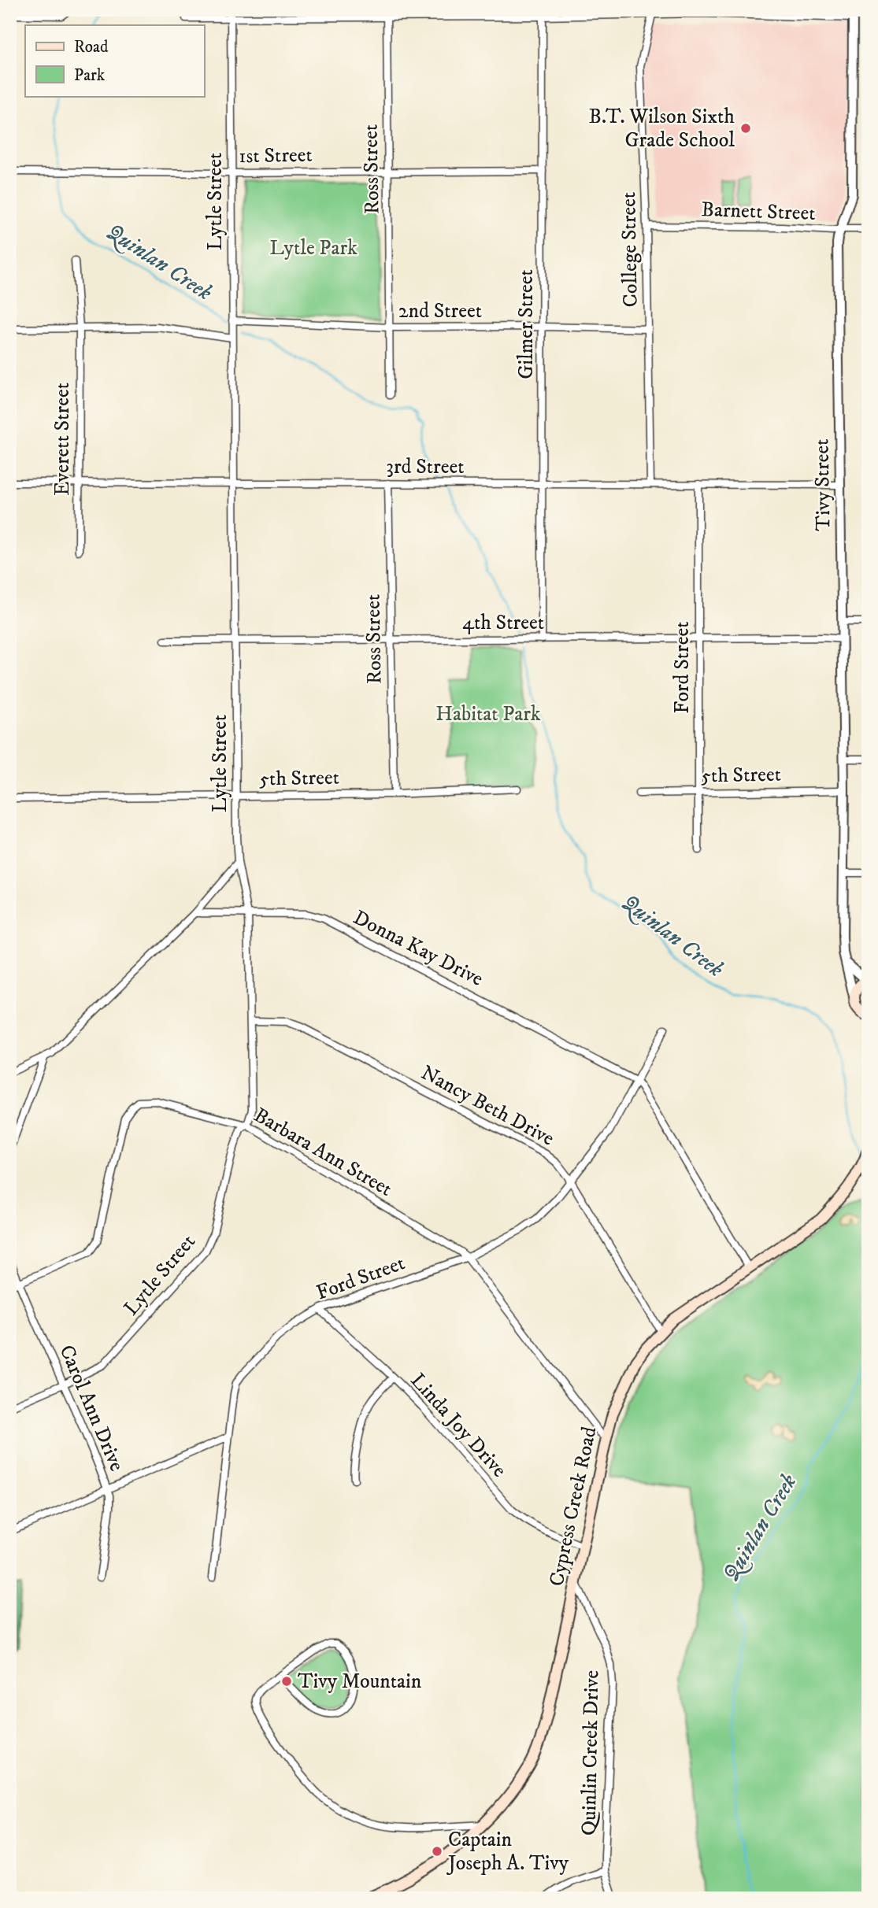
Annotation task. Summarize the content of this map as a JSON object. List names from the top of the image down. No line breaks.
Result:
{"streets":{"main road":["Cypress Creek Road"],"street":["1st Street","Ross Street","Lytle Street","Barnett Street","College Street","2nd Street","Gilmer Street","Everett Street","3rd Street","Tivy Street","4th Street","Ford Street","5th Street","Donna Kay Drive","Nancy Beth Drive","Barbara Ann Street","Carol Ann Drive","Linda Joy Drive","Quinlin Creek Drive"]},"crossings":[["1st Street","Ross Street"],["1st Street","Lytle Street"],["1st Street","Gilmer Street"],["Ross Street","2nd Street"],["Ross Street","3rd Street"],["Ross Street","4th Street"],["Ross Street","5th Street"],["Lytle Street","2nd Street"],["Lytle Street","3rd Street"],["Lytle Street","4th Street"],["Lytle Street","5th Street"],["Lytle Street","Donna Kay Drive"],["Lytle Street","Nancy Beth Drive"],["Lytle Street","Barbara Ann Street"],["Lytle Street","Carol Ann Drive"],["Barnett Street","College Street"],["Barnett Street","Tivy Street"],["College Street","2nd Street"],["College Street","3rd Street"],["2nd Street","Gilmer Street"],["Gilmer Street","3rd Street"],["Gilmer Street","4th Street"],["Everett Street","3rd Street"],["3rd Street","Tivy Street"],["3rd Street","Ford Street"],["Tivy Street","4th Street"],["Tivy Street","5th Street"],["4th Street","Ford Street"],["Ford Street","5th Street"],["Ford Street","Donna Kay Drive"],["Ford Street","Nancy Beth Drive"],["Ford Street","Barbara Ann Street"],["Ford Street","Linda Joy Drive"],["Donna Kay Drive","Cypress Creek Road"],["Nancy Beth Drive","Cypress Creek Road"],["Barbara Ann Street","Carol Ann Drive"],["Barbara Ann Street","Cypress Creek Road"],["Linda Joy Drive","Cypress Creek Road"],["Cypress Creek Road","Quinlin Creek Drive"]],"water":["Quinlan Creek"],"parks":["Lytle Park","Habitat Park"],"places":["B.T. Wilson Sixth Grade School","Tivy Mountain","Captain Joseph A. Tivy"],"legend":["Road","Park"]}
